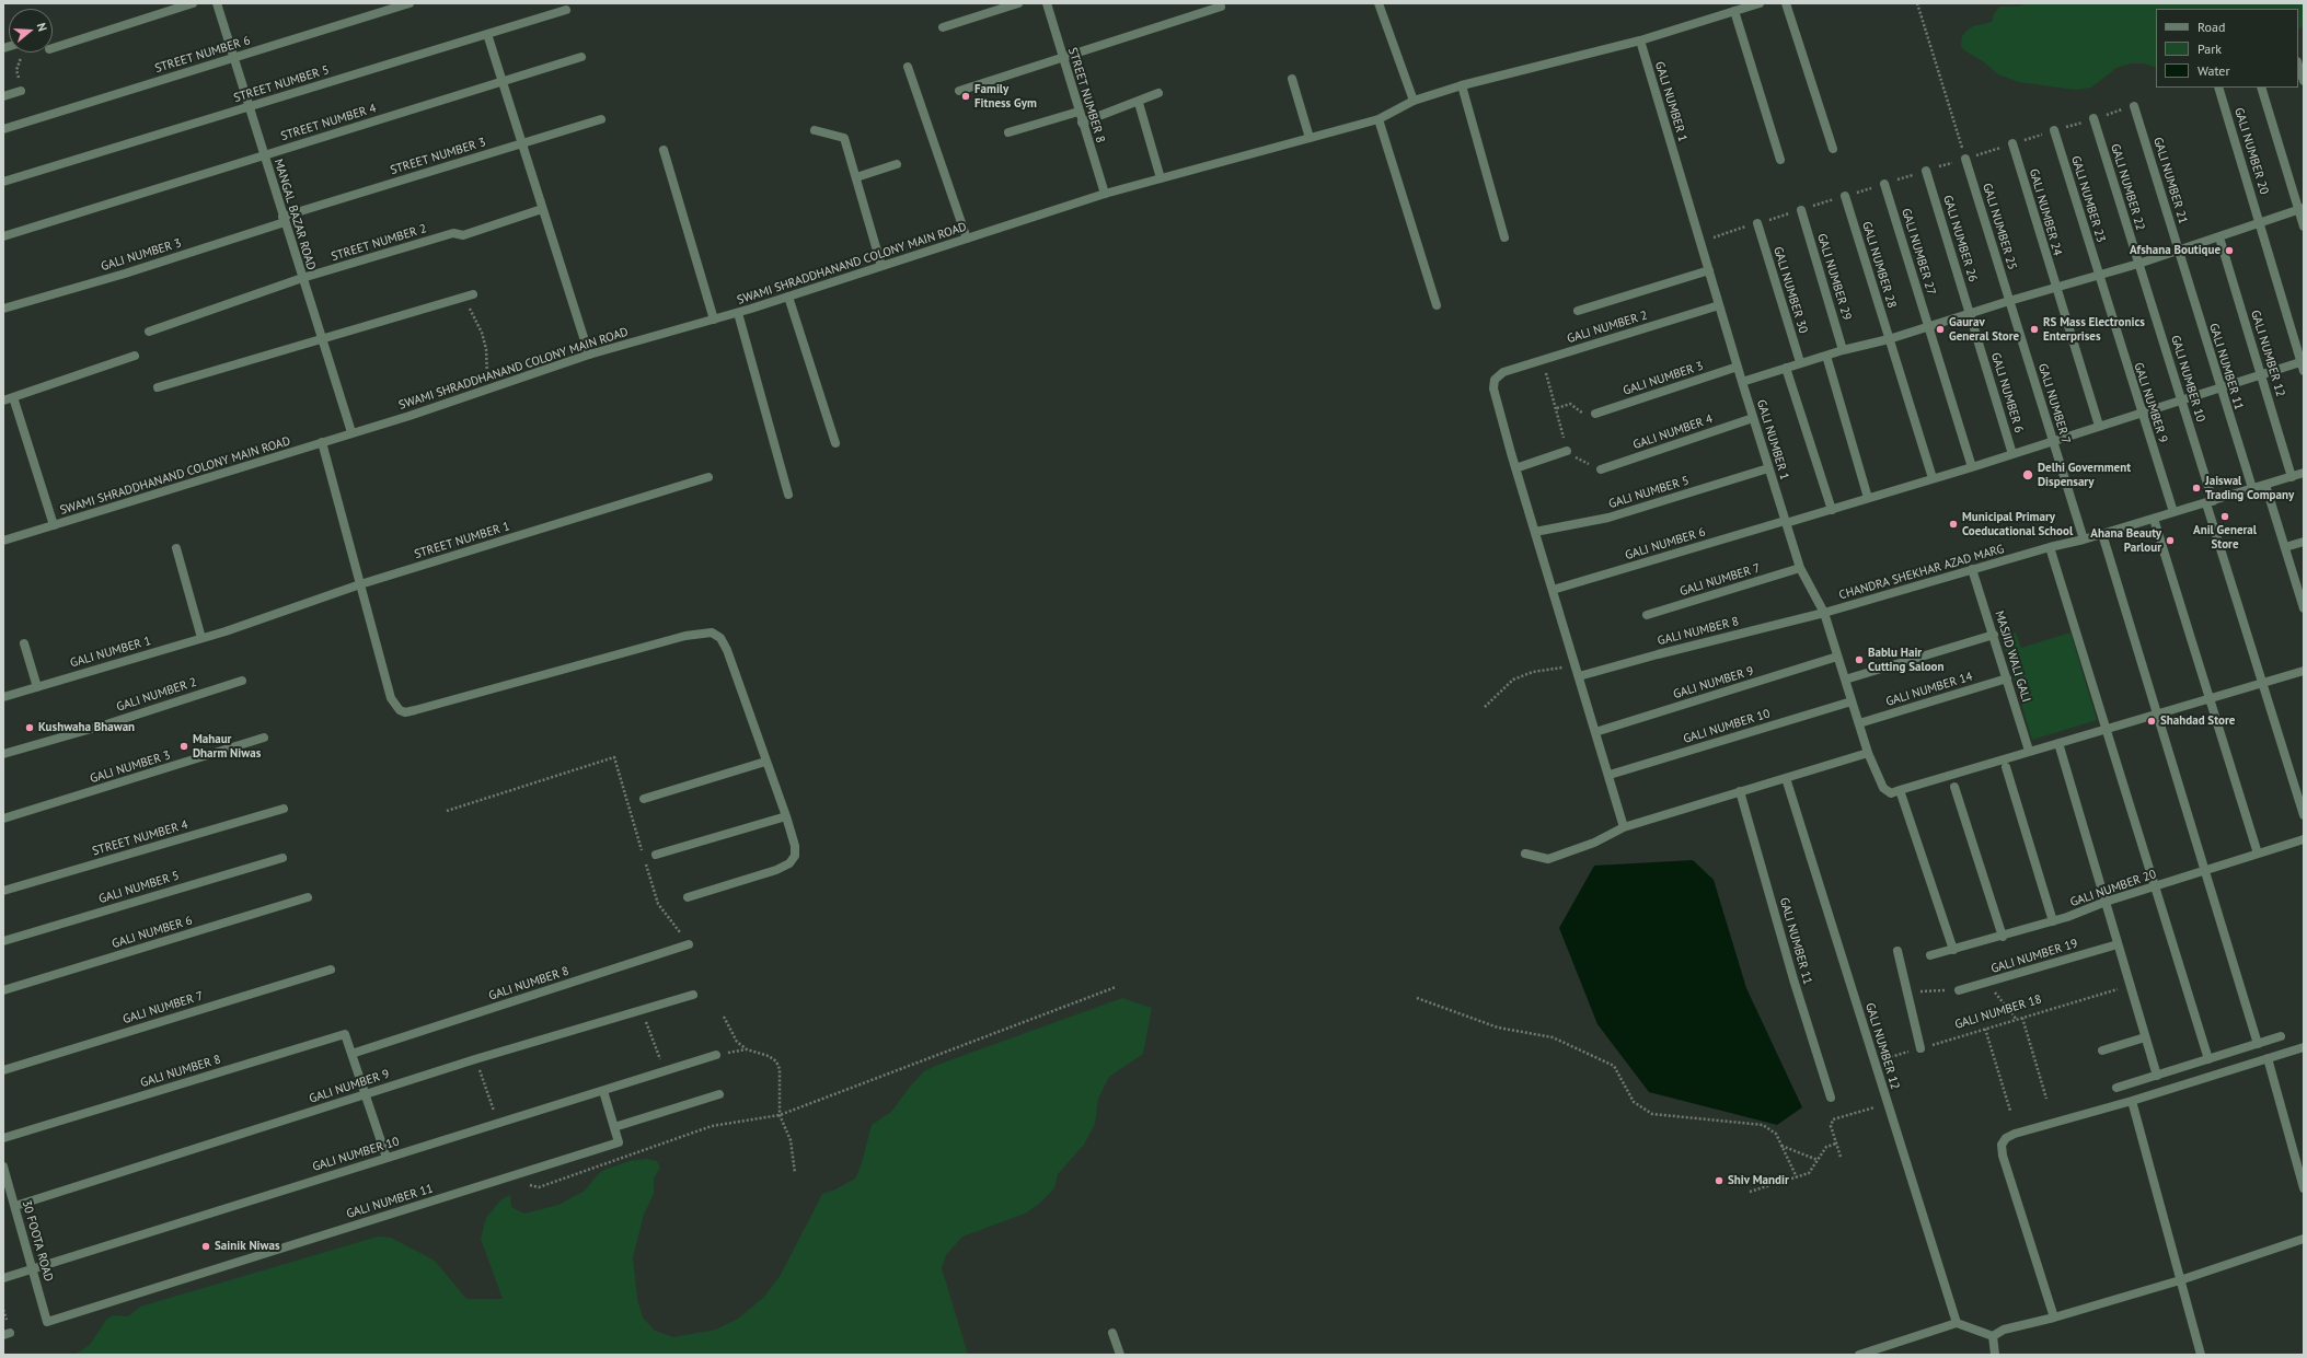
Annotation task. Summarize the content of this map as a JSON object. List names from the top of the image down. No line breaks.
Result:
{"streets":{"street":["STREET NUMBER 6","STREET NUMBER 5","STREET NUMBER 8","GALI NUMBER 1","STREET NUMBER 4","GALI NUMBER 20","STREET NUMBER 3","GALI NUMBER 21","GALI NUMBER 22","GALI NUMBER 23","GALI NUMBER 24","MANGAL BAZAR ROAD","GALI NUMBER 25","GALI NUMBER 26","STREET NUMBER 2","GALI NUMBER 27","GALI NUMBER 3","SWAMI SHRADDHANAND COLONY MAIN ROAD","GALI NUMBER 28","GALI NUMBER 29","GALI NUMBER 30","GALI NUMBER 2","GALI NUMBER 12","GALI NUMBER 11","GALI NUMBER 10","GALI NUMBER 6","GALI NUMBER 9","GALI NUMBER 7","GALI NUMBER 4","GALI NUMBER 5","STREET NUMBER 1","CHANDRA SHEKHAR AZAD MARG","GALI NUMBER 8","MASJID WALI GALI","GALI NUMBER 14","GALI NUMBER 19","30 FOOTA ROAD"],"path":["GALI NUMBER 18"]},"crossings":[["STREET NUMBER 6","MANGAL BAZAR ROAD"],["STREET NUMBER 5","MANGAL BAZAR ROAD"],["STREET NUMBER 8","SWAMI SHRADDHANAND COLONY MAIN ROAD"],["GALI NUMBER 1","GALI NUMBER 3"],["GALI NUMBER 1","SWAMI SHRADDHANAND COLONY MAIN ROAD"],["GALI NUMBER 1","GALI NUMBER 2"],["GALI NUMBER 1","GALI NUMBER 10"],["GALI NUMBER 1","GALI NUMBER 6"],["GALI NUMBER 1","GALI NUMBER 9"],["GALI NUMBER 1","GALI NUMBER 7"],["GALI NUMBER 1","GALI NUMBER 4"],["GALI NUMBER 1","GALI NUMBER 5"],["GALI NUMBER 1","STREET NUMBER 1"],["GALI NUMBER 1","CHANDRA SHEKHAR AZAD MARG"],["GALI NUMBER 1","GALI NUMBER 8"],["GALI NUMBER 1","GALI NUMBER 14"],["STREET NUMBER 4","MANGAL BAZAR ROAD"],["GALI NUMBER 20","GALI NUMBER 6"],["STREET NUMBER 3","MANGAL BAZAR ROAD"],["STREET NUMBER 3","GALI NUMBER 3"],["GALI NUMBER 21","GALI NUMBER 11"],["GALI NUMBER 22","GALI NUMBER 10"],["GALI NUMBER 23","GALI NUMBER 9"],["MANGAL BAZAR ROAD","STREET NUMBER 2"],["MANGAL BAZAR ROAD","GALI NUMBER 3"],["MANGAL BAZAR ROAD","SWAMI SHRADDHANAND COLONY MAIN ROAD"],["GALI NUMBER 25","GALI NUMBER 7"],["GALI NUMBER 26","GALI NUMBER 6"],["GALI NUMBER 12","GALI NUMBER 6"],["GALI NUMBER 12","CHANDRA SHEKHAR AZAD MARG"],["GALI NUMBER 12","GALI NUMBER 18"],["GALI NUMBER 11","GALI NUMBER 6"],["GALI NUMBER 11","CHANDRA SHEKHAR AZAD MARG"],["GALI NUMBER 11","30 FOOTA ROAD"],["GALI NUMBER 10","GALI NUMBER 6"],["GALI NUMBER 10","CHANDRA SHEKHAR AZAD MARG"],["GALI NUMBER 10","GALI NUMBER 8"],["GALI NUMBER 10","30 FOOTA ROAD"],["GALI NUMBER 6","GALI NUMBER 9"],["GALI NUMBER 6","GALI NUMBER 7"],["GALI NUMBER 9","CHANDRA SHEKHAR AZAD MARG"],["GALI NUMBER 9","GALI NUMBER 8"],["GALI NUMBER 9","30 FOOTA ROAD"],["GALI NUMBER 7","CHANDRA SHEKHAR AZAD MARG"],["CHANDRA SHEKHAR AZAD MARG","GALI NUMBER 8"],["CHANDRA SHEKHAR AZAD MARG","MASJID WALI GALI"],["MASJID WALI GALI","GALI NUMBER 14"]],"places":["Family Fitness Gym","Afshana Boutique","Gaurav General Store","RS Mass Electronics Enterprises","Delhi Government Dispensary","Jaiswal Trading Company","Anil General Store","Municipal Primary Coeducational School","Ahana Beauty Parlour","Bablu Hair Cutting Saloon","Shahdad Store","Kushwaha Bhawan","Mahaur Dharm Niwas","Shiv Mandir","Sainik Niwas"],"legend":["Road","Park","Water"],"north":"right"}
